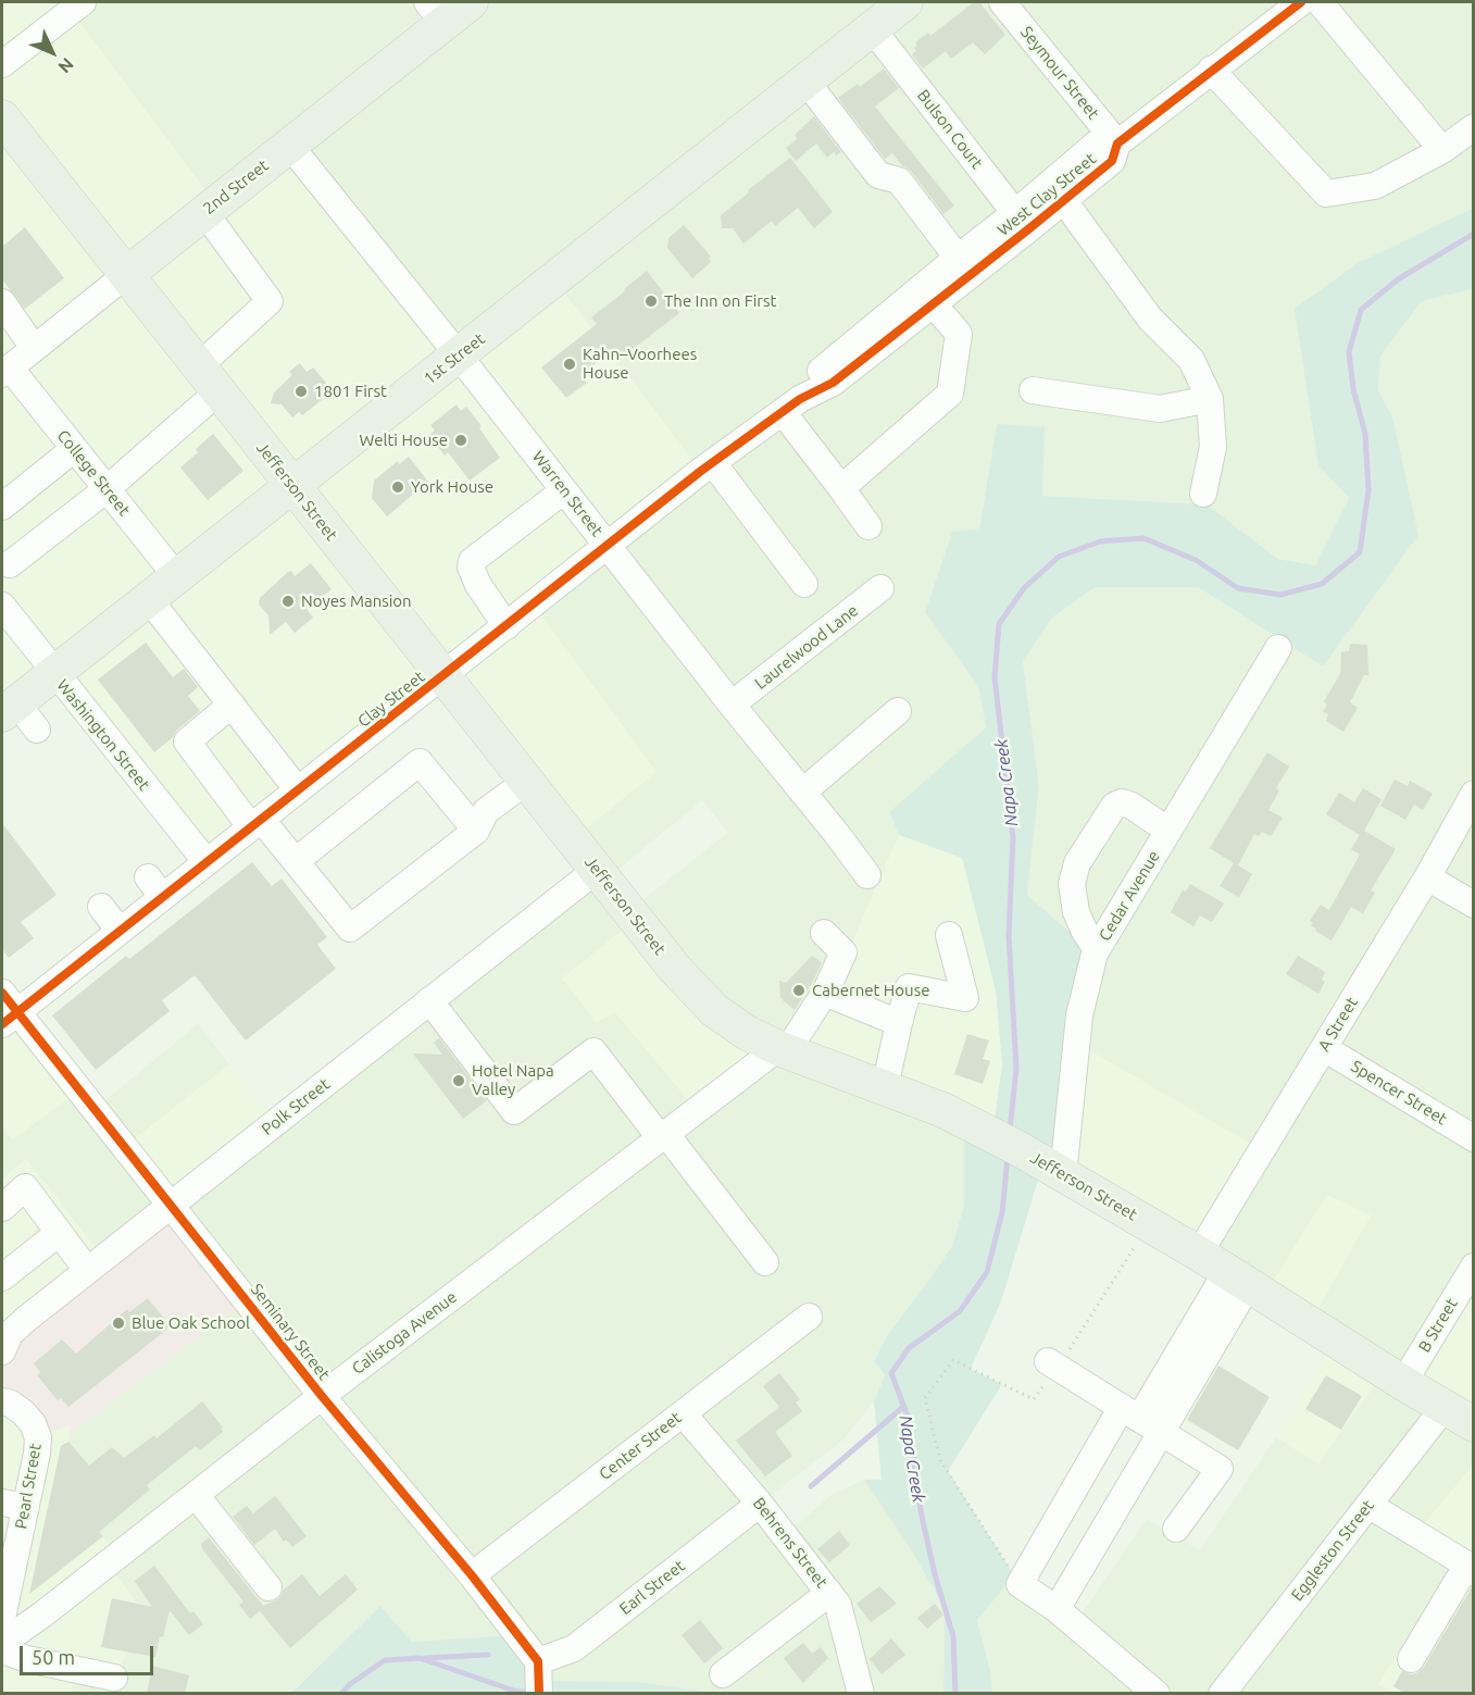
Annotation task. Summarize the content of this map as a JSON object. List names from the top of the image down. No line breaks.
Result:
{"streets":{"main road":["2nd Street","1st Street","Jefferson Street"],"street":["Seymour Street","Bulson Court","West Clay Street","College Street","Warren Street","Laurelwood Lane","Clay Street","Washington Street","Cedar Avenue","A Street","Spencer Street","Polk Street","B Street","Seminary Street","Calistoga Avenue","Center Street","Pearl Street","Behrens Street","Eggleston Street","Earl Street"]},"crossings":[["Seymour Street","West Clay Street"],["Bulson Court","West Clay Street"],["Bulson Court","1st Street"],["2nd Street","College Street"],["2nd Street","Jefferson Street"],["2nd Street","Warren Street"],["West Clay Street","Clay Street"],["1st Street","College Street"],["1st Street","Jefferson Street"],["1st Street","Warren Street"],["1st Street","Washington Street"],["Jefferson Street","Clay Street"],["Jefferson Street","Cedar Avenue"],["Jefferson Street","A Street"],["Jefferson Street","Polk Street"],["Jefferson Street","B Street"],["Jefferson Street","Calistoga Avenue"],["Jefferson Street","Eggleston Street"],["Warren Street","Laurelwood Lane"],["Warren Street","Clay Street"],["Clay Street","Washington Street"],["Clay Street","Seminary Street"],["A Street","Spencer Street"],["Polk Street","Seminary Street"],["Seminary Street","Calistoga Avenue"],["Seminary Street","Center Street"],["Seminary Street","Earl Street"],["Center Street","Behrens Street"],["Behrens Street","Earl Street"]],"water":["Napa Creek"],"places":["The Inn on First","Kahn–Voorhees House","1801 First","Welti House","York House","Noyes Mansion","Cabernet House","Hotel Napa Valley","Blue Oak School"],"scale_bar":"50 m","north":"bottom right"}
